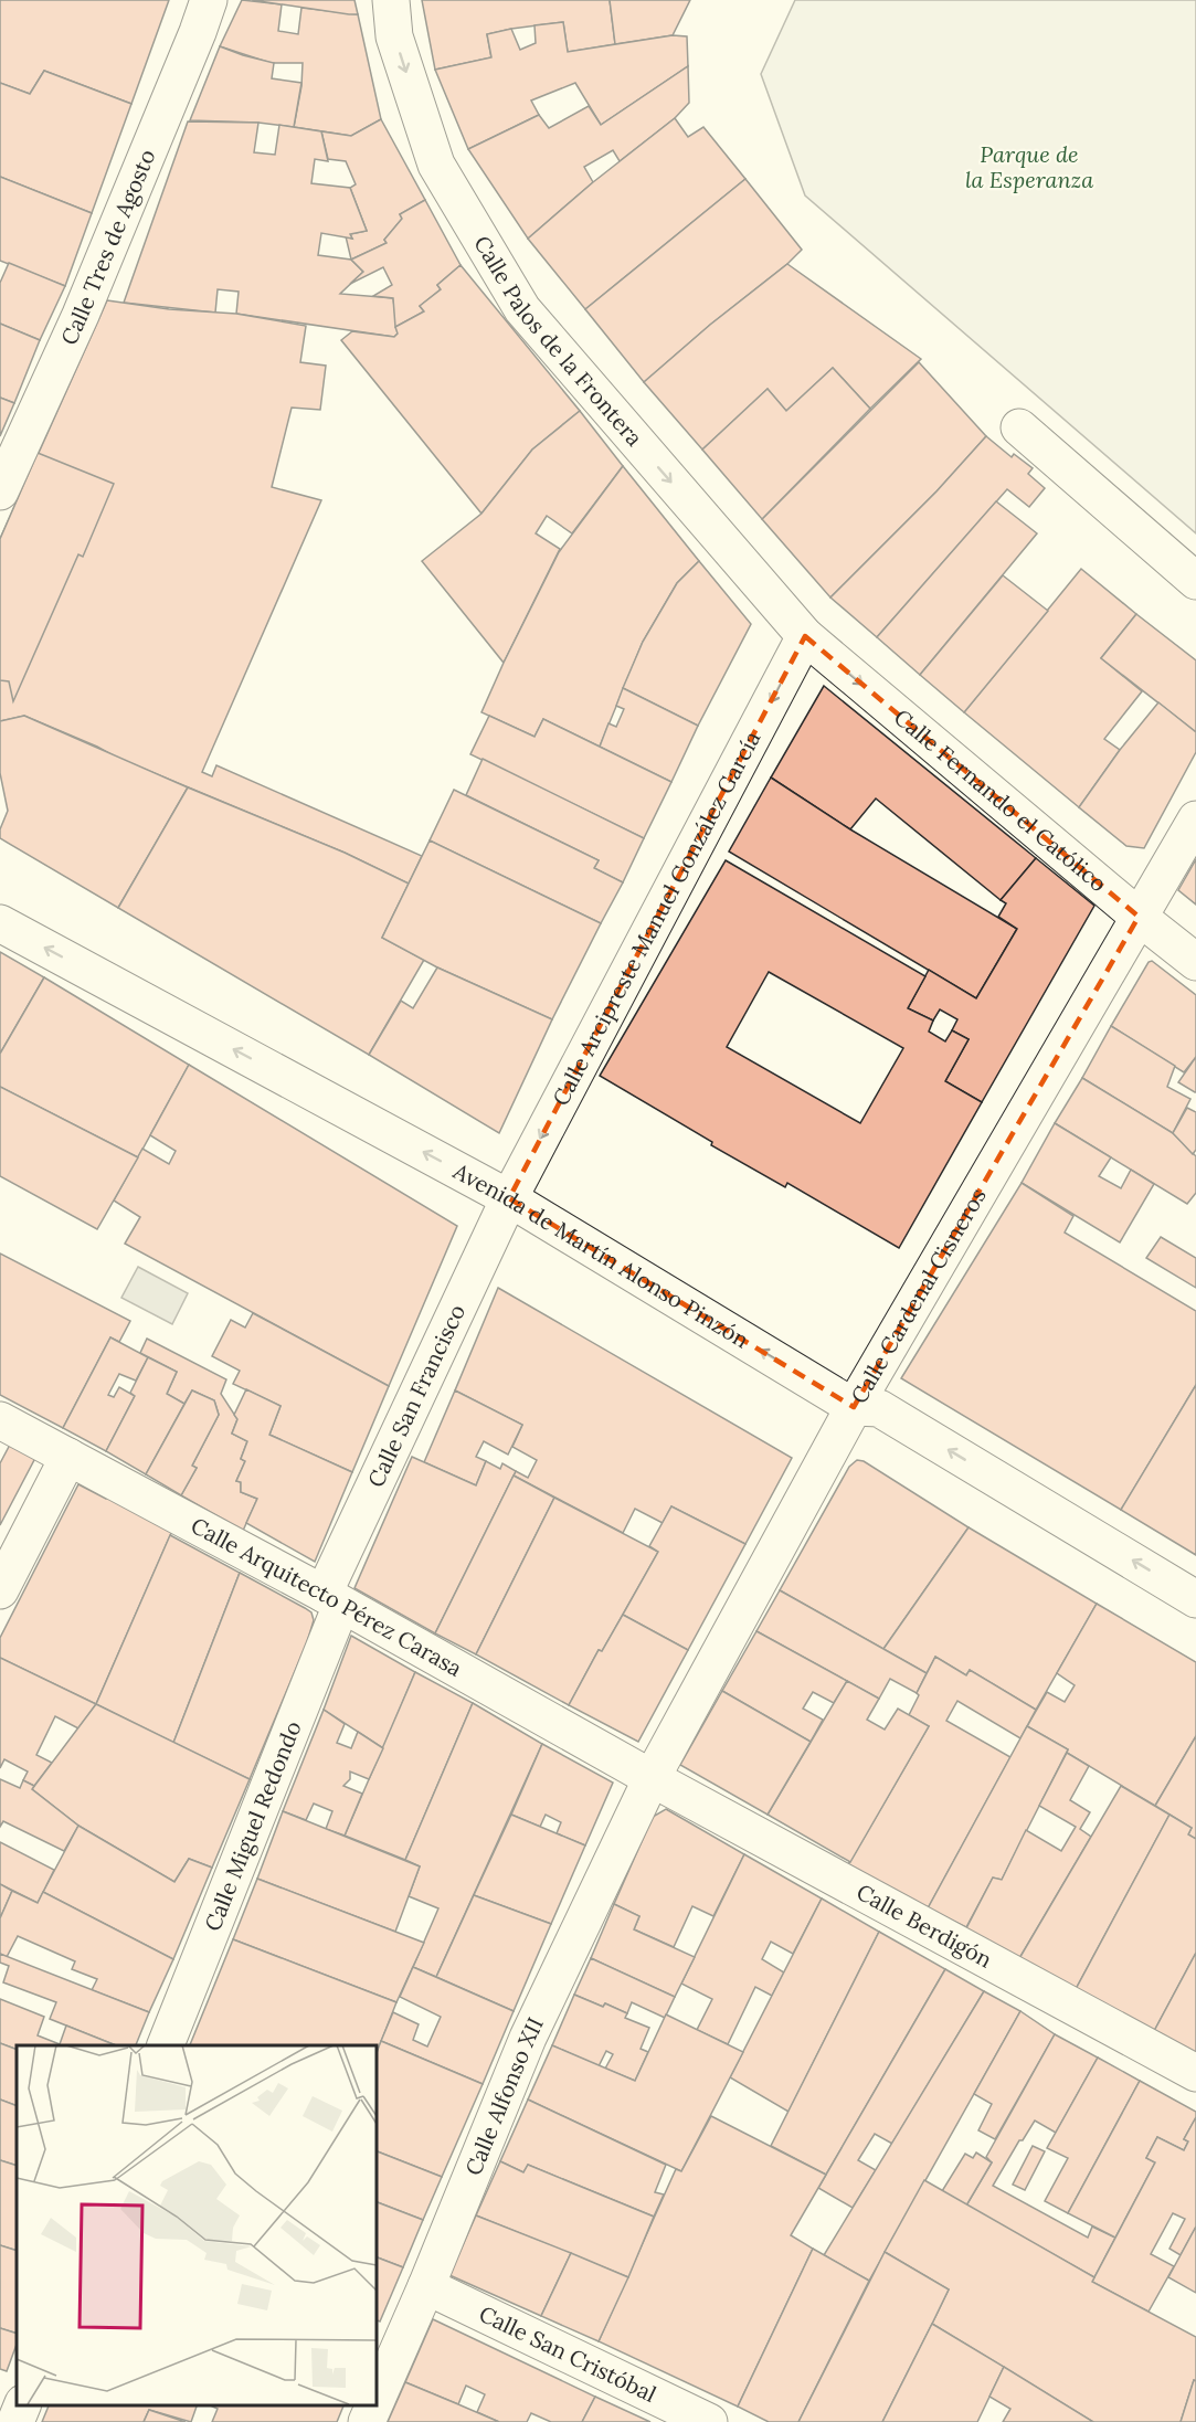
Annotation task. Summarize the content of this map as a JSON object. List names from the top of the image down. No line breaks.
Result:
{"streets":{"street":["Calle Tres de Agosto","Calle Palos de la Frontera","Calle Fernando el Católico","Calle Arcipreste Manuel González García","Avenida de Martín Alonso Pinzón","Calle Cardenal Cisneros","Calle San Francisco","Calle Arquitecto Pérez Carasa","Calle Miguel Redondo","Calle Berdigón","Calle Alfonso XII","Calle San Cristóbal"]},"crossings":[["Calle Palos de la Frontera","Calle Fernando el Católico"],["Calle Palos de la Frontera","Calle Arcipreste Manuel González García"],["Calle Fernando el Católico","Calle Arcipreste Manuel González García"],["Calle Fernando el Católico","Calle Cardenal Cisneros"],["Calle Arcipreste Manuel González García","Avenida de Martín Alonso Pinzón"],["Calle Arcipreste Manuel González García","Calle San Francisco"],["Avenida de Martín Alonso Pinzón","Calle Cardenal Cisneros"],["Avenida de Martín Alonso Pinzón","Calle San Francisco"],["Calle Cardenal Cisneros","Calle Arquitecto Pérez Carasa"],["Calle Cardenal Cisneros","Calle Berdigón"],["Calle Cardenal Cisneros","Calle Alfonso XII"],["Calle San Francisco","Calle Arquitecto Pérez Carasa"],["Calle San Francisco","Calle Miguel Redondo"],["Calle Arquitecto Pérez Carasa","Calle Miguel Redondo"],["Calle Arquitecto Pérez Carasa","Calle Berdigón"],["Calle Arquitecto Pérez Carasa","Calle Alfonso XII"],["Calle Berdigón","Calle Alfonso XII"],["Calle Alfonso XII","Calle San Cristóbal"]],"one_way":["Calle Palos de la Frontera","Calle Arcipreste Manuel González García","Avenida de Martín Alonso Pinzón"],"parks":["Parque de la Esperanza"]}
